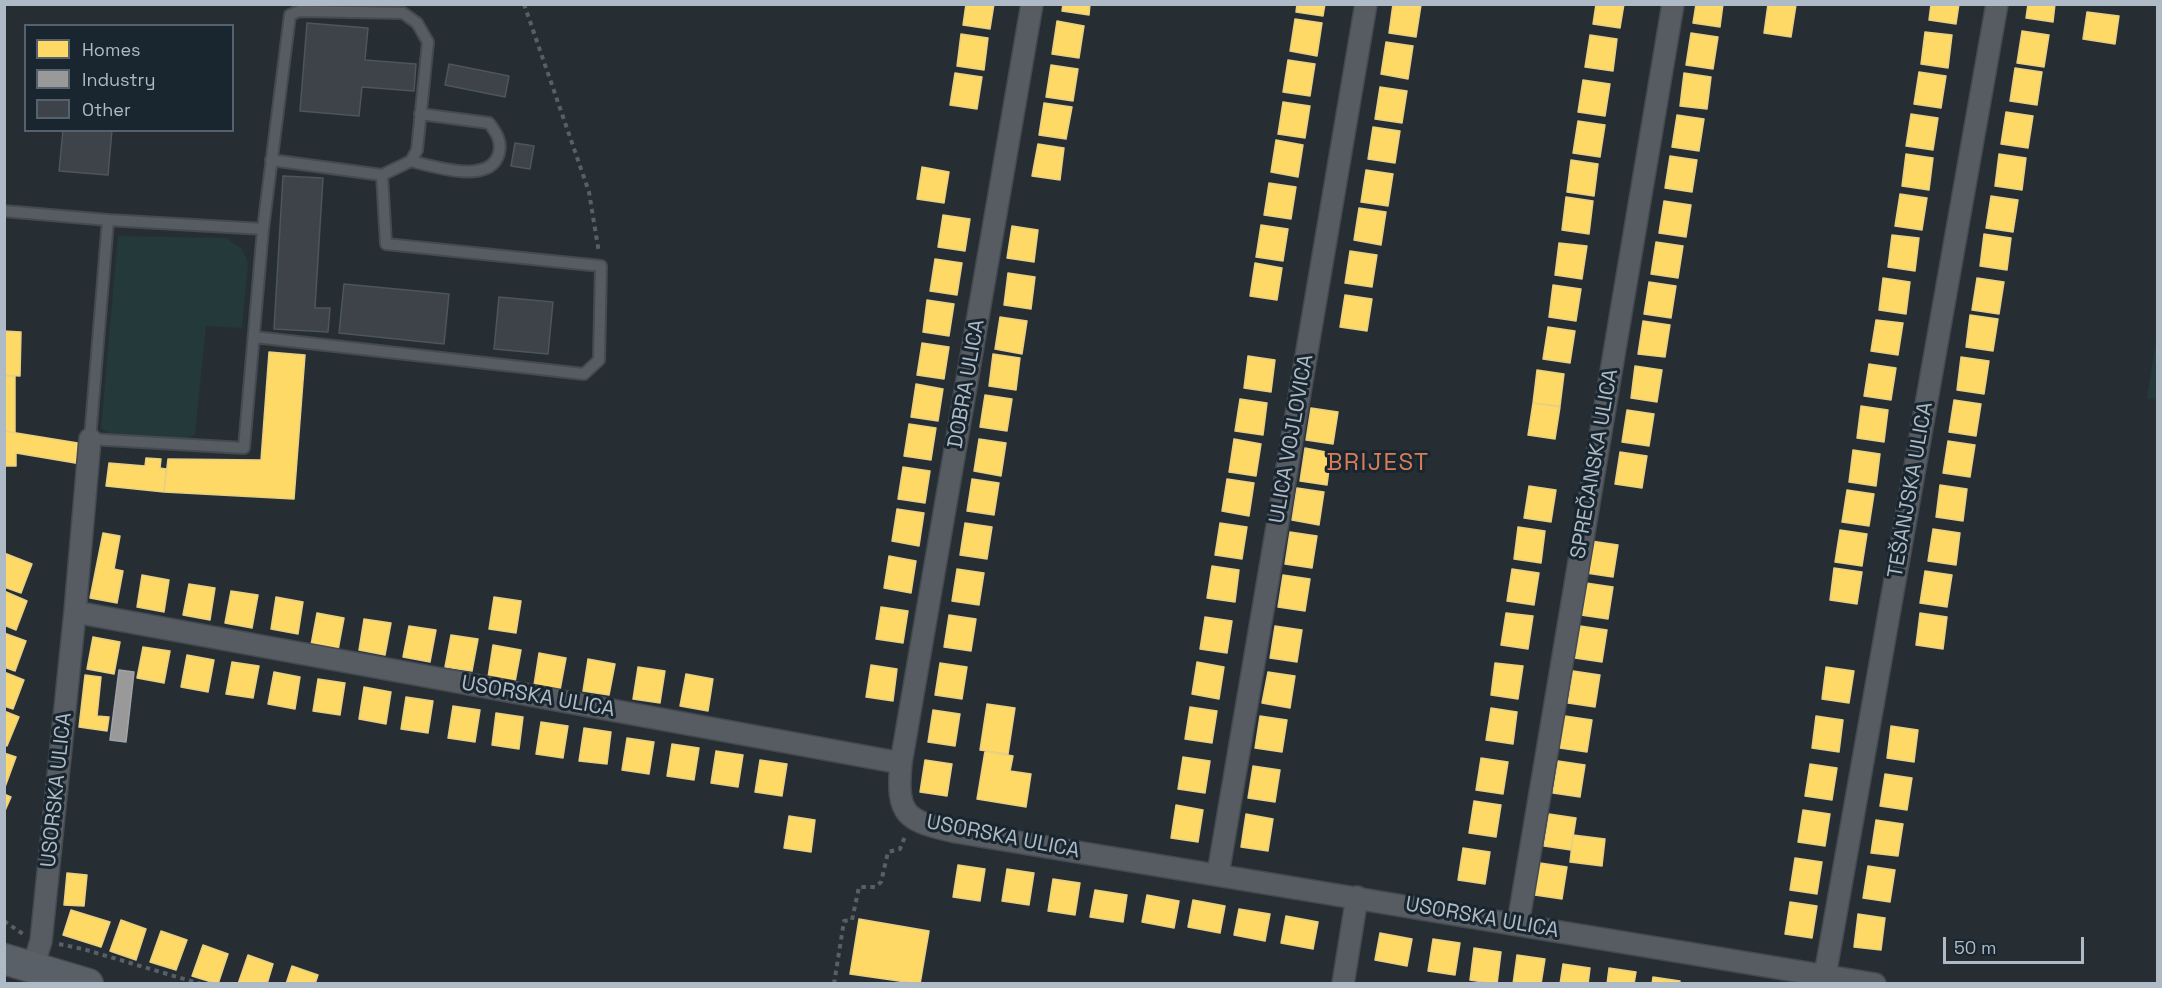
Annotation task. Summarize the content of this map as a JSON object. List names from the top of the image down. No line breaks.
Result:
{"streets":{"street":["DOBRA ULICA","ULICA VOJLOVICA","SPREČANSKA ULICA","TEŠANJSKA ULICA","USORSKA ULICA"]},"crossings":[["DOBRA ULICA","USORSKA ULICA"],["ULICA VOJLOVICA","USORSKA ULICA"],["SPREČANSKA ULICA","USORSKA ULICA"],["TEŠANJSKA ULICA","USORSKA ULICA"]],"districts":["BRIJEST"],"legend":["Homes","Industry","Other"],"scale_bar":"50 m"}
